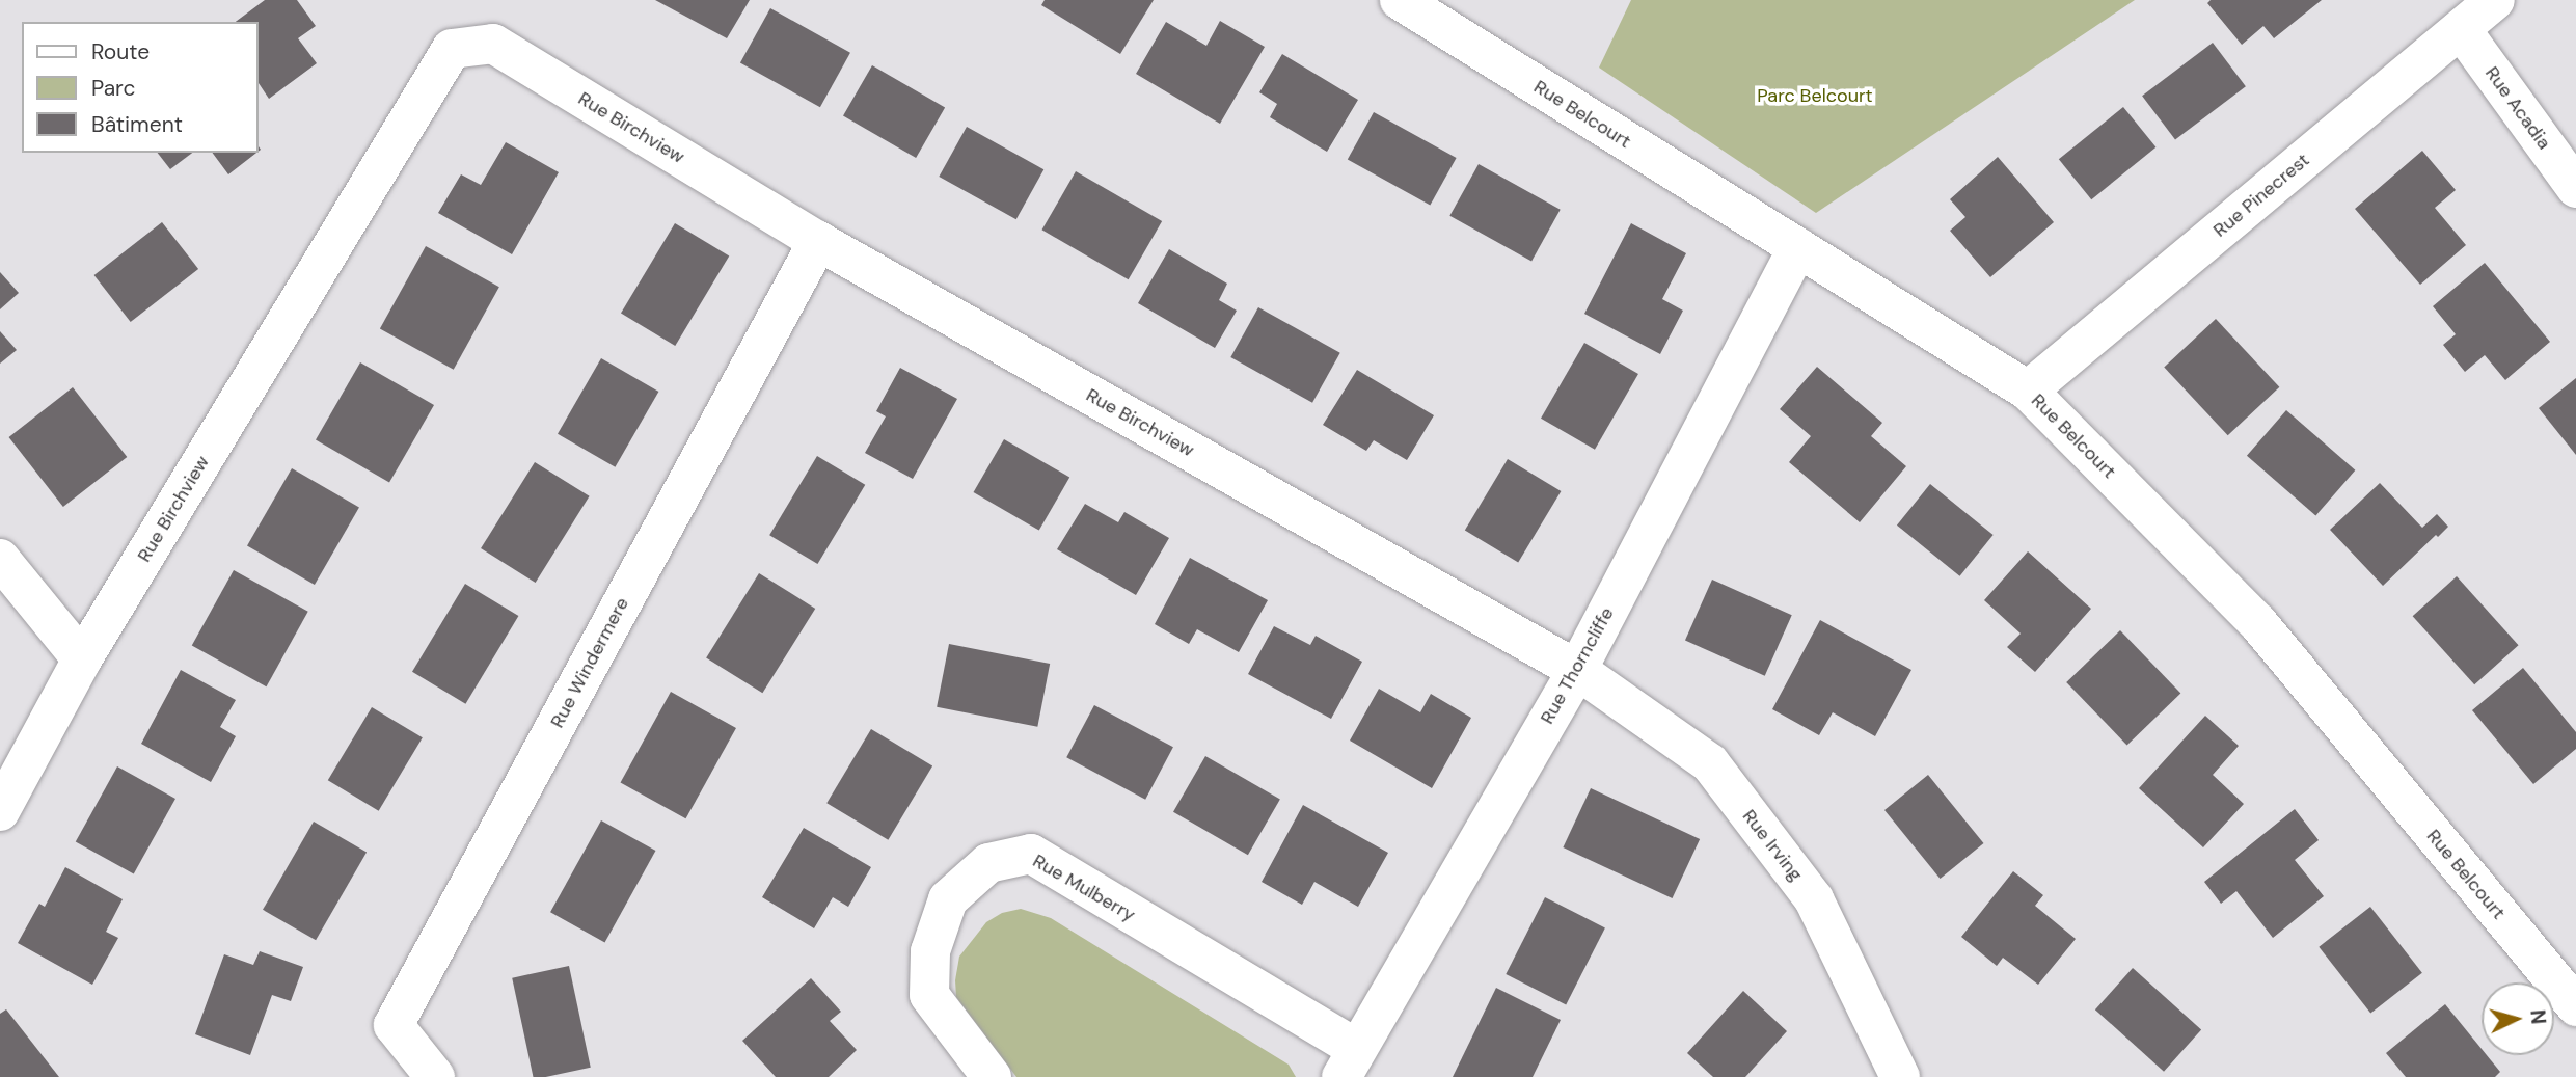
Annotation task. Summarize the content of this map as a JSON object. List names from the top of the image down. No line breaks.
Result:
{"streets":{"street":["Rue Acadia","Rue Belcourt","Rue Birchview","Rue Pinecrest","Rue Windermere","Rue Thorncliffe","Rue Irving","Rue Mulberry"]},"crossings":[["Rue Acadia","Rue Pinecrest"],["Rue Belcourt","Rue Pinecrest"],["Rue Belcourt","Rue Thorncliffe"],["Rue Birchview","Rue Windermere"],["Rue Birchview","Rue Thorncliffe"],["Rue Birchview","Rue Irving"],["Rue Thorncliffe","Rue Irving"],["Rue Thorncliffe","Rue Mulberry"]],"parks":["Parc Belcourt"],"legend":["Route","Parc","Bâtiment"],"north":"right"}
